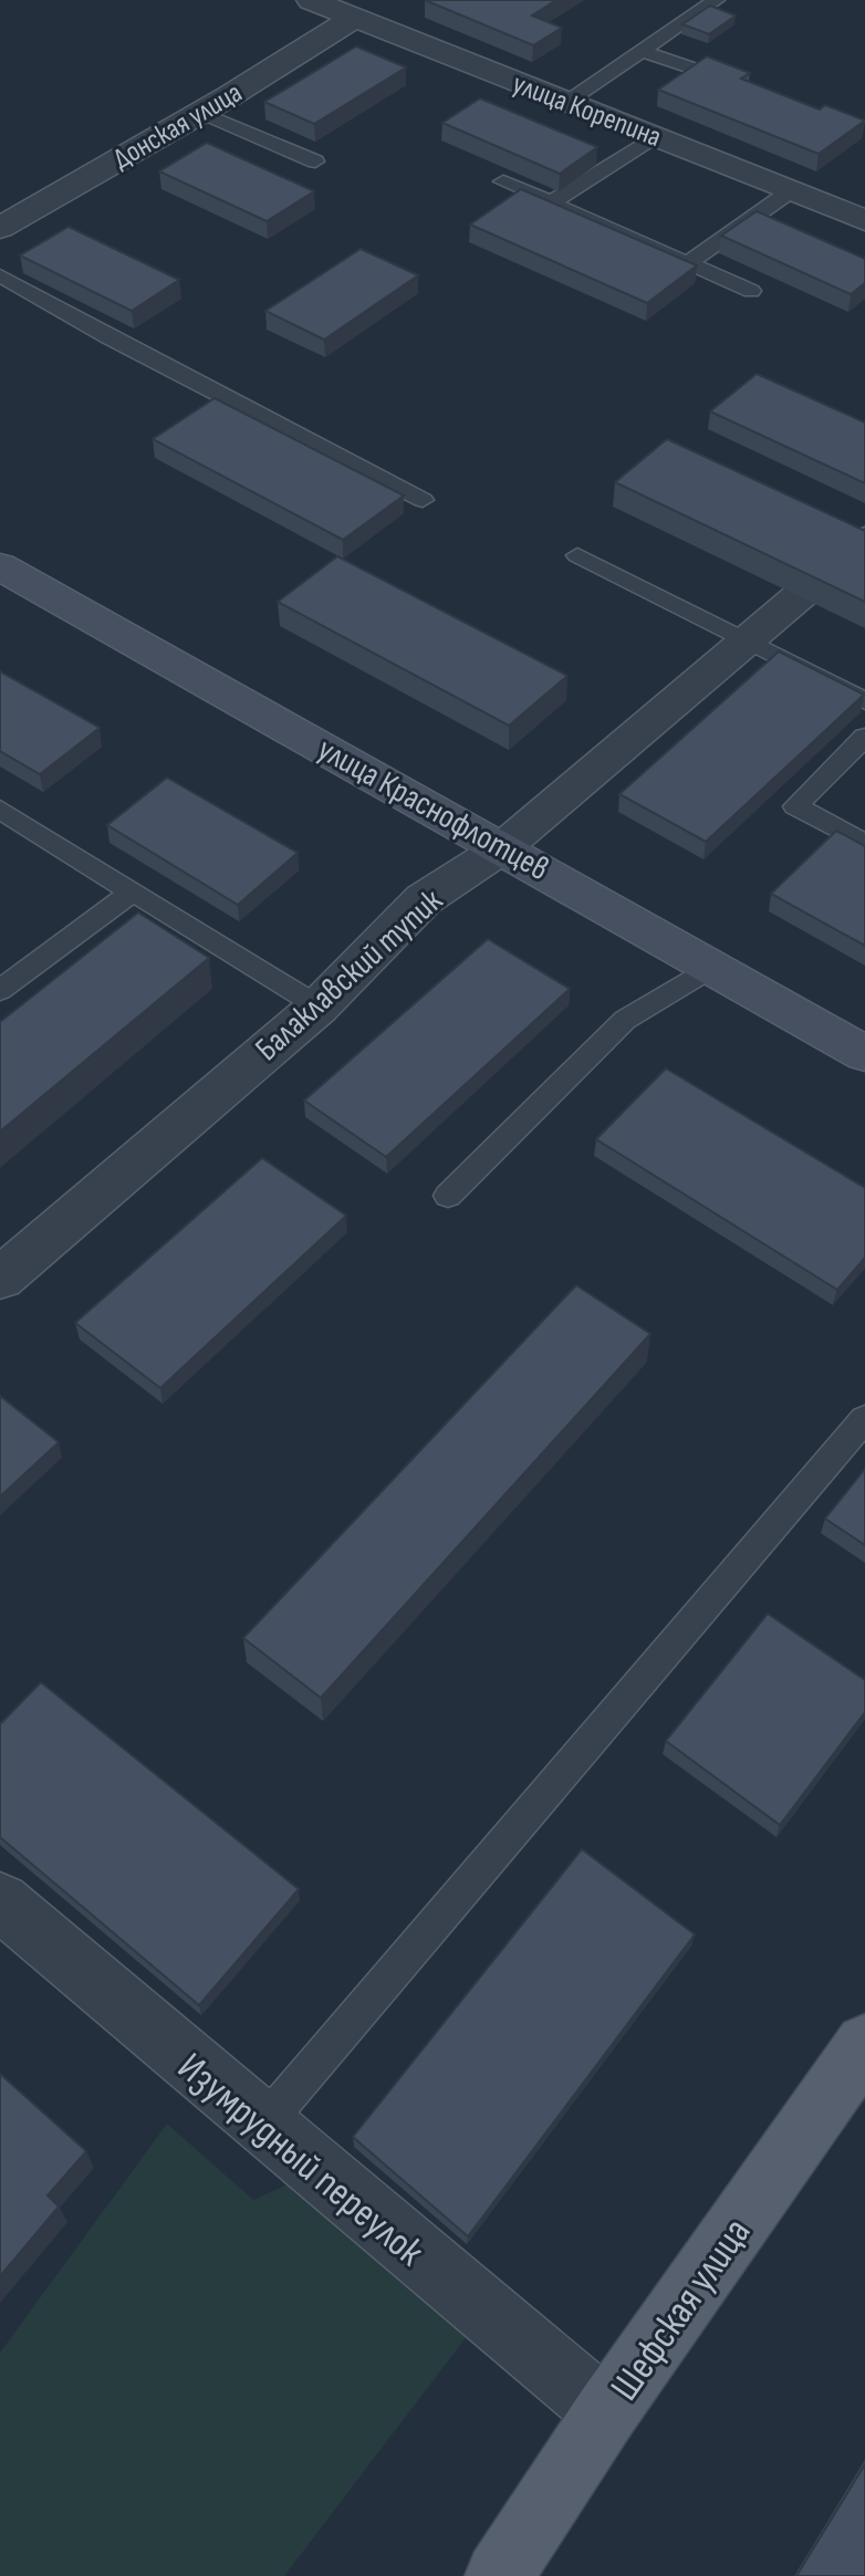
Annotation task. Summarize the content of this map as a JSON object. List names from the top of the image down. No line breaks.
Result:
{"streets":{"main road":["улица Краснофлотцев","Шефская улица"],"street":["улица Корепина","Донская улица","Балаклавский тупик","Изумрудный переулок"]},"crossings":[["улица Корепина","Донская улица"],["улица Краснофлотцев","Балаклавский тупик"],["Изумрудный переулок","Шефская улица"]]}
